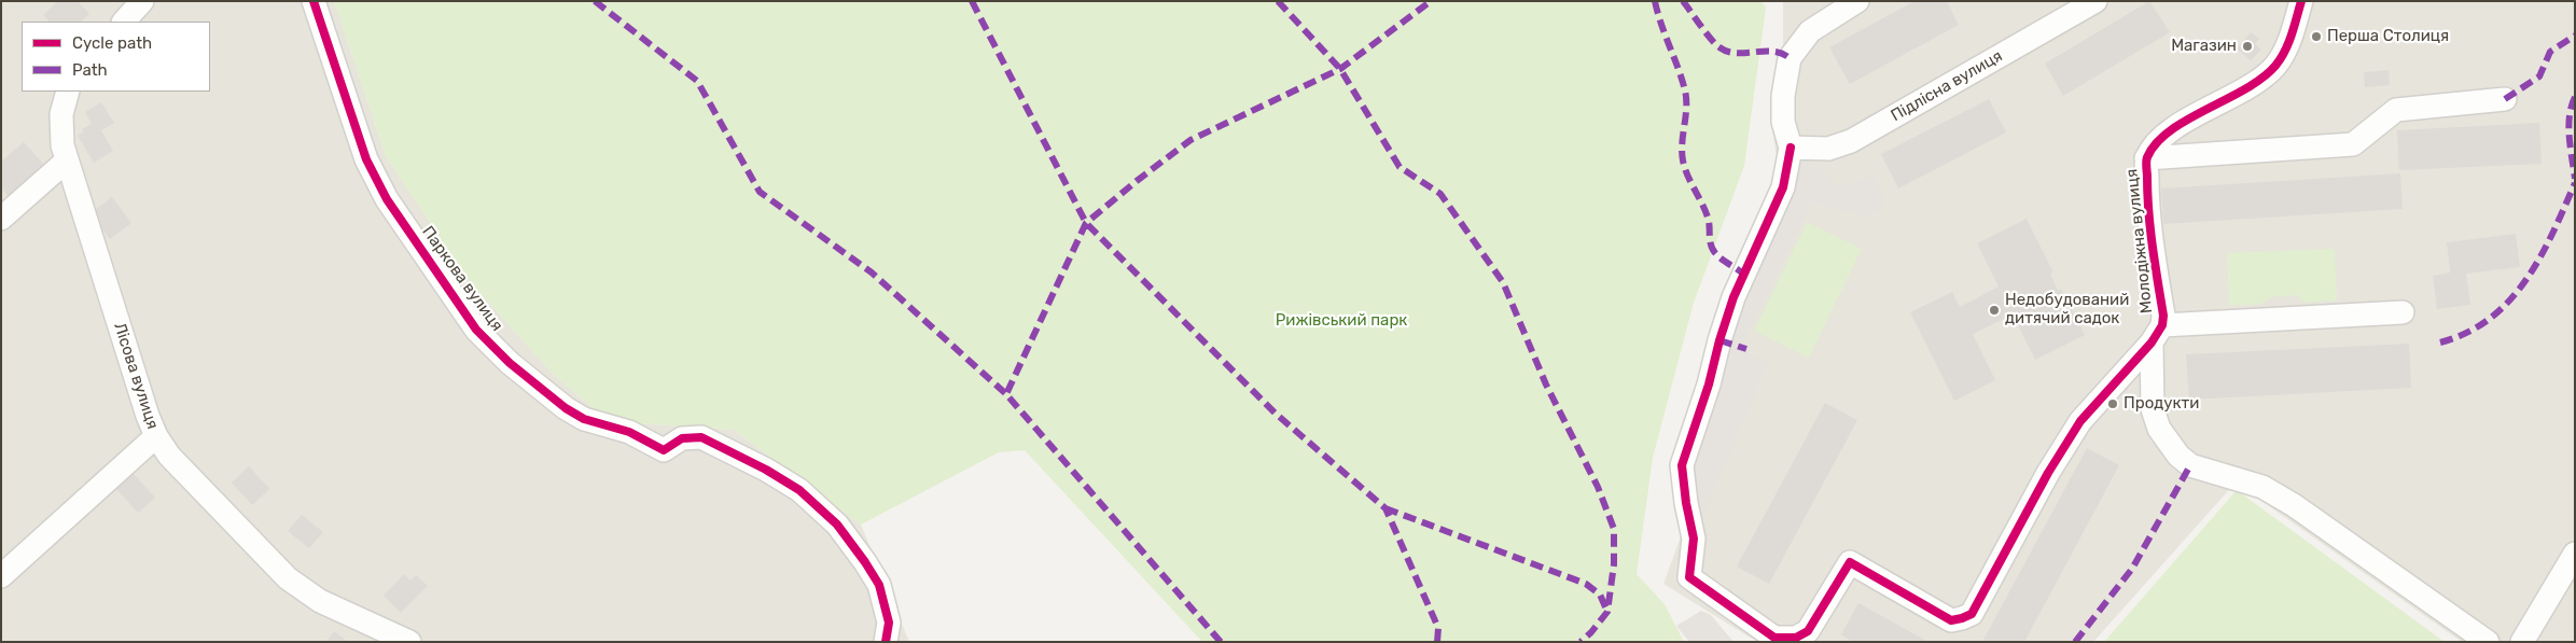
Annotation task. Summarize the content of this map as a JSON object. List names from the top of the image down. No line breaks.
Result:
{"streets":{"street":["Підлісна вулиця","Молодіжна вулиця","Паркова вулиця","Лісова вулиця"]},"parks":["Рижівський парк"],"places":["Перша Столиця","Магазин","Недобудований дитячий садок","Продукти"],"legend":["Cycle path","Path"]}
